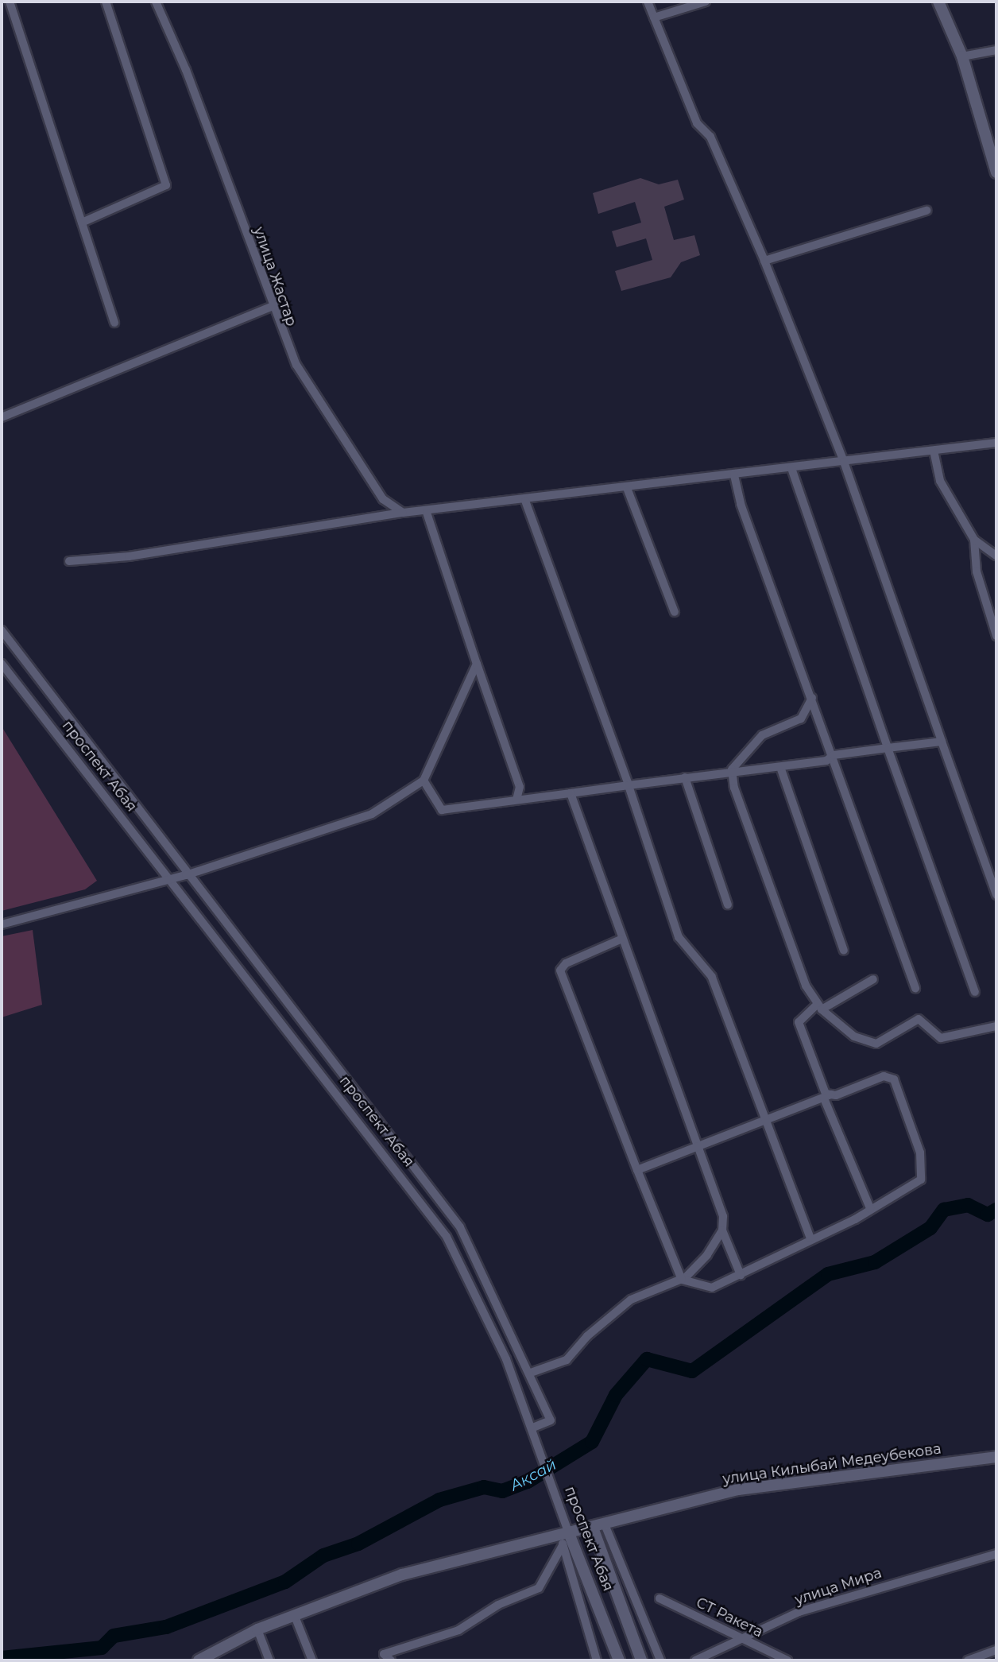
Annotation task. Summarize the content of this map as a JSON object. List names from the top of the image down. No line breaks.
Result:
{"streets":{"main road":["проспект Абая","улица Килыбай Медеубекова"],"street":["улица Жастар","улица Мира","СТ Ракета"]},"crossings":[["проспект Абая","улица Килыбай Медеубекова"],["улица Мира","СТ Ракета"]],"water":["Ақсай"]}
